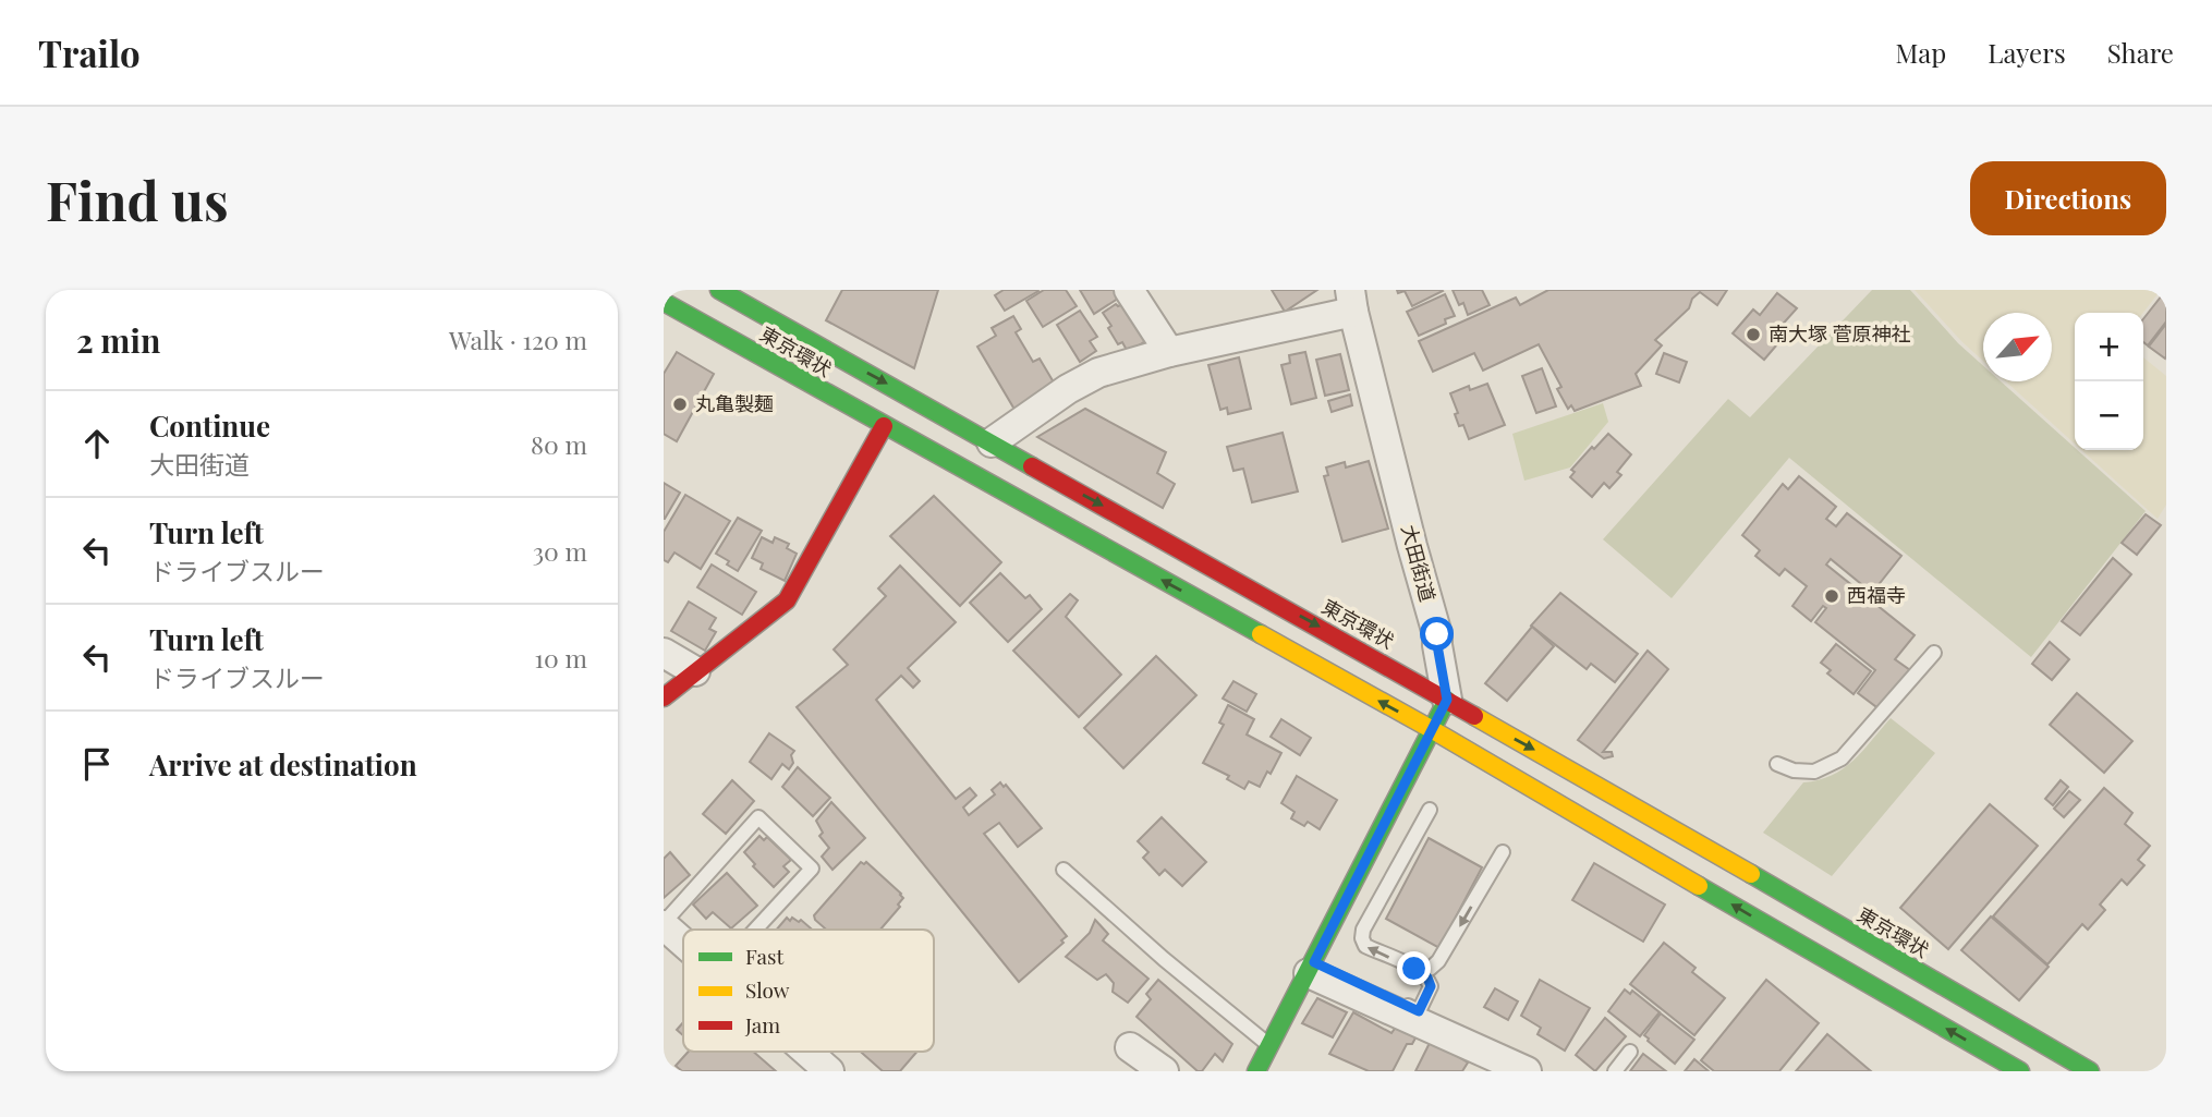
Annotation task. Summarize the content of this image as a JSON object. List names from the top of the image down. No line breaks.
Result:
{"streets":{"main road":["東京環状"],"street":["大田街道"]},"crossings":[["東京環状","大田街道"]],"places":["南大塚 菅原神社","丸亀製麺","西福寺"],"legend":["Fast","Slow","Jam"],"north":"top right","page":{"header":"Trailo","nav":["Map","Layers","Share"],"buttons":"Directions","title":"Find us","heading":["2 min","Walk · 120 m"],"map_buttons":["+","−"],"list":[["Continue","大田街道","80 m"],["Turn left","ドライブスルー","30 m"],["Turn left","ドライブスルー","10 m"],"Arrive at destination"]}}
